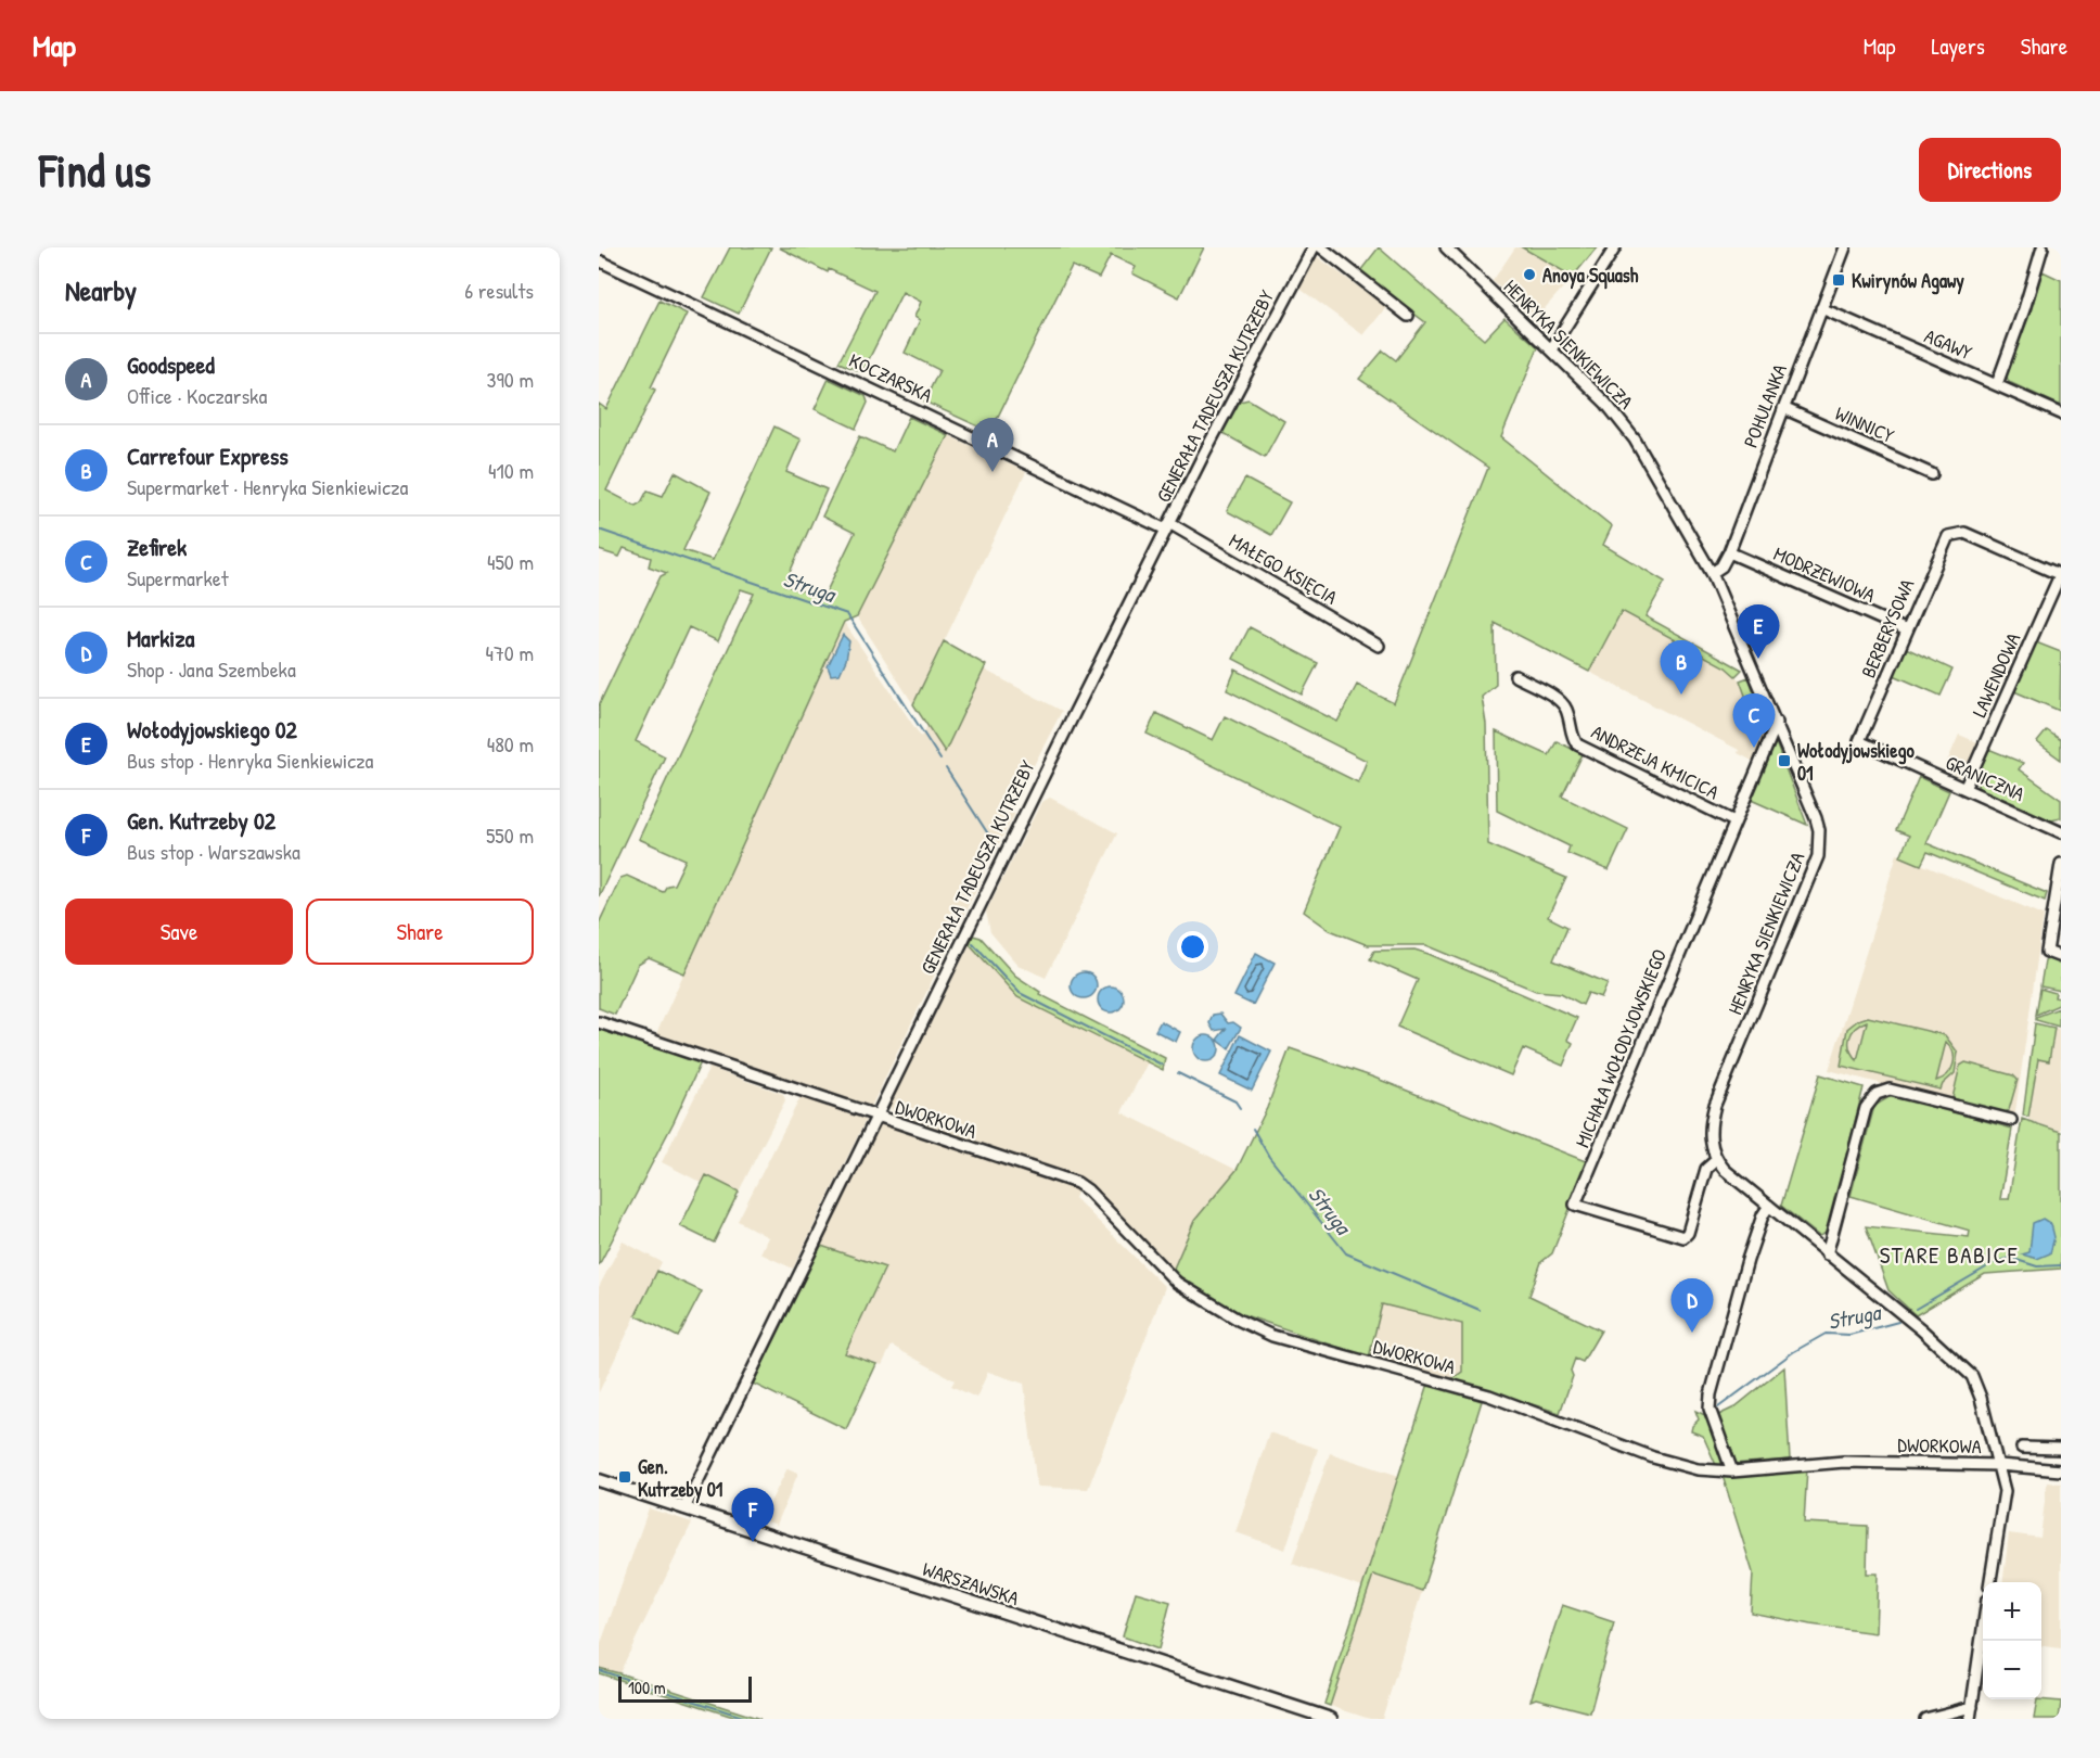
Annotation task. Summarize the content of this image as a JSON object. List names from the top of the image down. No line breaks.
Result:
{"streets":{"main road":["WARSZAWSKA"],"street":["HENRYKA SIENKIEWICZA","AGAWY","KOCZARSKA","GENERAŁA TADEUSZA KUTRZEBY","POHULANKA","WINNICY","MAŁEGO KSIĘCIA","MODRZEWIOWA","BERBERYSOWA","LAWENDOWA","ANDRZEJA KMICICA","GRANICZNA","MICHAŁA WOŁODYJOWSKIEGO","DWORKOWA"]},"crossings":[["HENRYKA SIENKIEWICZA","POHULANKA"],["HENRYKA SIENKIEWICZA","MICHAŁA WOŁODYJOWSKIEGO"],["AGAWY","POHULANKA"],["KOCZARSKA","GENERAŁA TADEUSZA KUTRZEBY"],["KOCZARSKA","MAŁEGO KSIĘCIA"],["GENERAŁA TADEUSZA KUTRZEBY","MAŁEGO KSIĘCIA"],["GENERAŁA TADEUSZA KUTRZEBY","DWORKOWA"],["GENERAŁA TADEUSZA KUTRZEBY","WARSZAWSKA"],["POHULANKA","WINNICY"],["POHULANKA","MODRZEWIOWA"],["MODRZEWIOWA","BERBERYSOWA"],["BERBERYSOWA","LAWENDOWA"],["BERBERYSOWA","GRANICZNA"],["LAWENDOWA","GRANICZNA"],["ANDRZEJA KMICICA","MICHAŁA WOŁODYJOWSKIEGO"]],"districts":["STARE BABICE"],"water":["Struga"],"places":{"other":["Anoya Squash"],"transit":["Kwirynów Agawy","Wołodyjowskiego 01","Gen. Kutrzeby 01"]},"scale_bar":"100 m","page":{"header":"Map","nav":["Map","Layers","Share"],"buttons":["Directions",["Save","Share"]],"title":"Find us","heading":["Nearby","6 results"],"list":[{"mark":"A","name":"Goodspeed","note":"Office · Koczarska","value":"390 m"},{"mark":"B","name":"Carrefour Express","note":"Supermarket · Henryka Sienkiewicza","value":"410 m"},{"mark":"C","name":"Zefirek","note":"Supermarket","value":"450 m"},{"mark":"D","name":"Markiza","note":"Shop · Jana Szembeka","value":"470 m"},{"mark":"E","name":"Wołodyjowskiego 02","note":"Bus stop · Henryka Sienkiewicza","value":"480 m"},{"mark":"F","name":"Gen. Kutrzeby 02","note":"Bus stop · Warszawska","value":"550 m"}],"pins":["A","E","B","C","D","F"],"map_buttons":["+","−"],"scale":"100 m"}}
